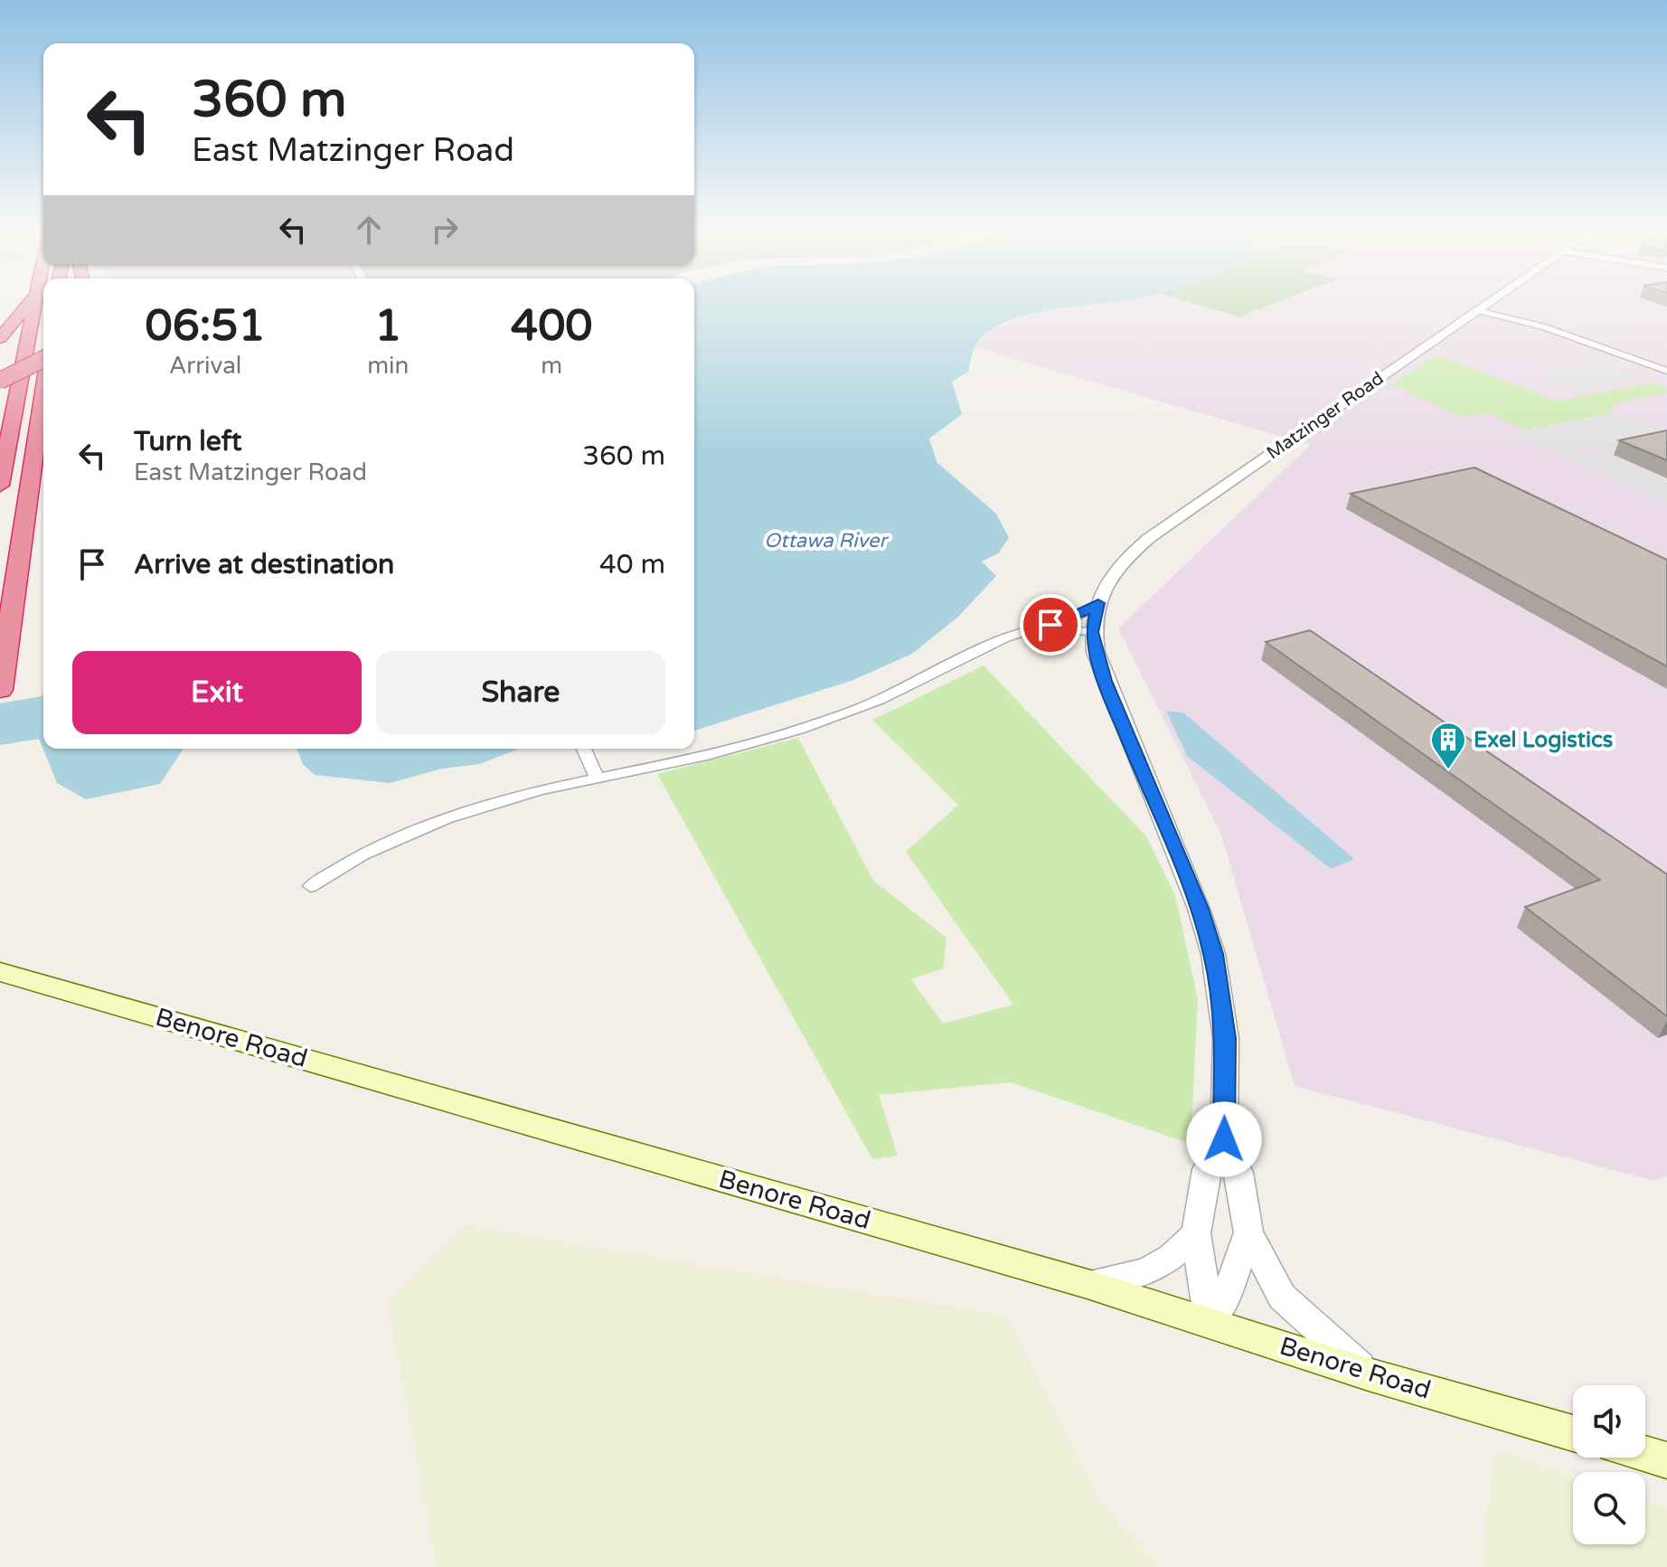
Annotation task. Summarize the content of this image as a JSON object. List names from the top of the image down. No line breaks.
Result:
{"streets":{"main road":["Benore Road"],"street":["Matzinger Road"]},"water":["Ottawa River"],"places":{"building":["Exel Logistics"]},"page":{"turn":["360 m","East Matzinger Road"],"eta":["06:51","Arrival","1","min","400","m"],"list":[{"name":"Turn left","note":"East Matzinger Road","value":"360 m"},{"name":"Arrive at destination","value":"40 m"}],"buttons":["Exit","Share"]}}
